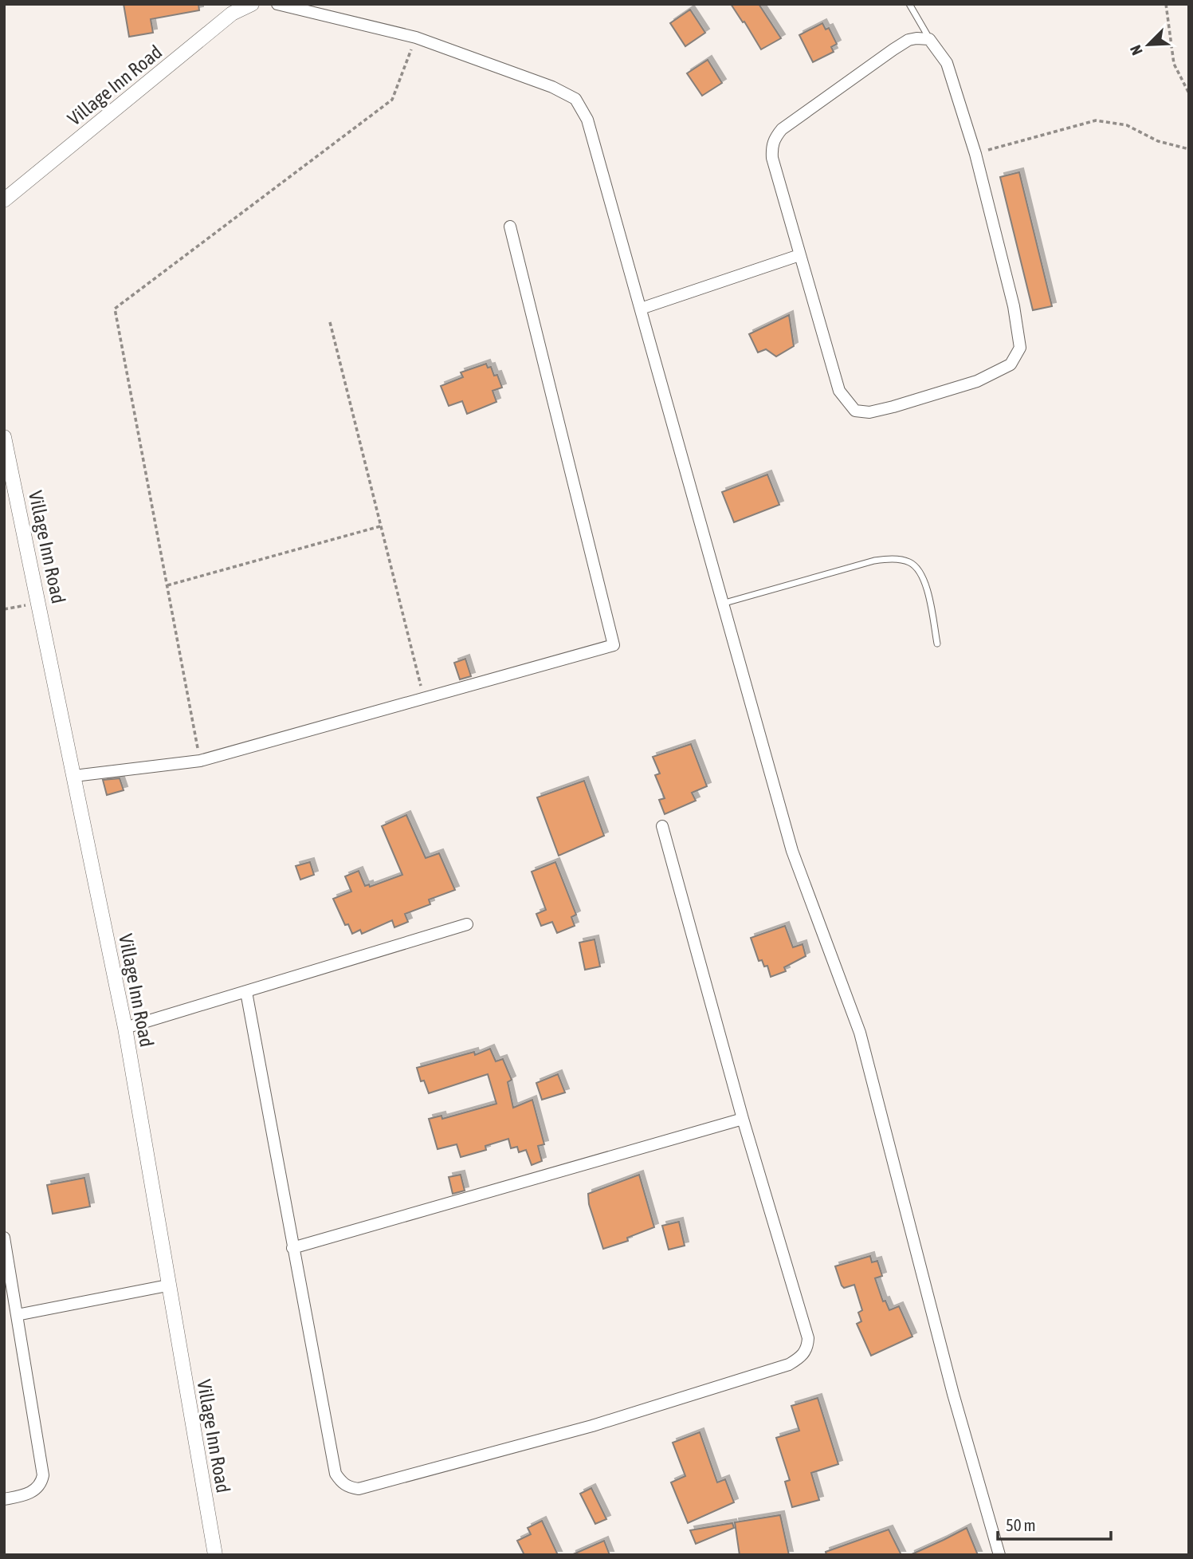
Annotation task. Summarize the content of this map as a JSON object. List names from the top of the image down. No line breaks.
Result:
{"streets":{"street":["Village Inn Road"]},"scale_bar":"50 m","north":"bottom left"}
